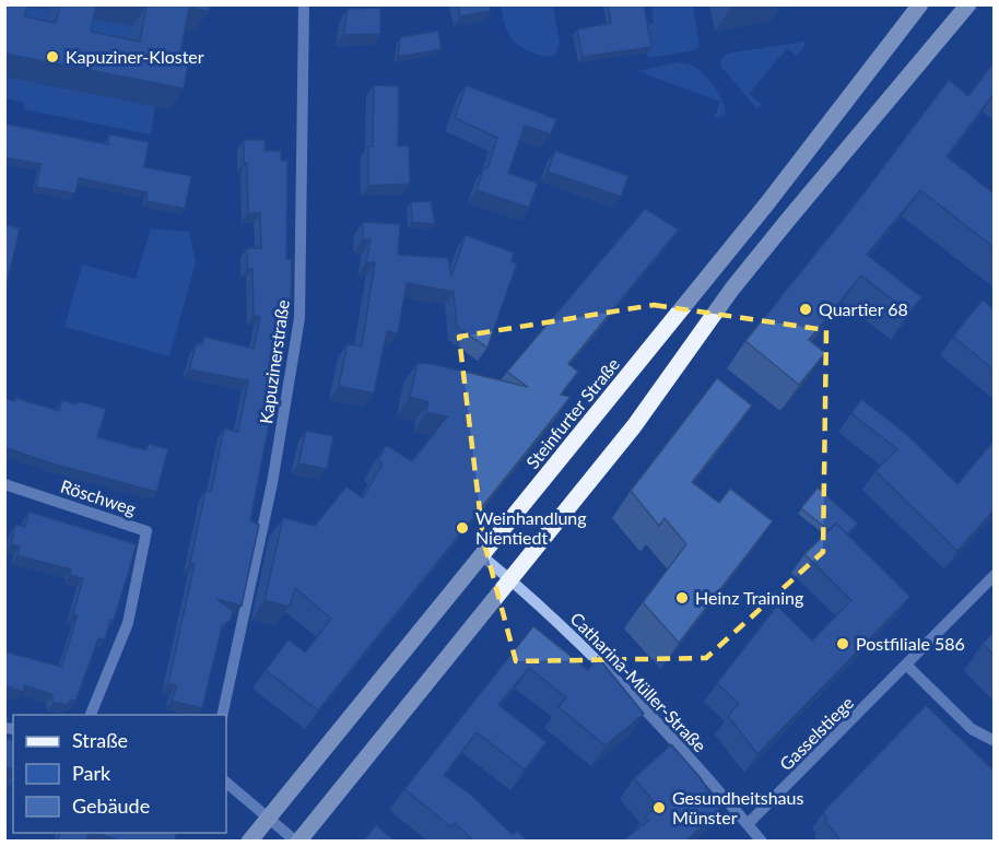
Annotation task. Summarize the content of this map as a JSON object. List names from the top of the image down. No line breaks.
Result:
{"streets":{"main road":["Steinfurter Straße"],"street":["Kapuzinerstraße","Röschweg","Catharina-Müller-Straße","Gasselstiege"]},"crossings":[["Steinfurter Straße","Catharina-Müller-Straße"],["Catharina-Müller-Straße","Gasselstiege"]],"places":["Kapuziner-Kloster","Quartier 68","Weinhandlung Nientiedt","Heinz Training","Postfiliale 586","Gesundheitshaus Münster"],"legend":["Straße","Park","Gebäude"]}
